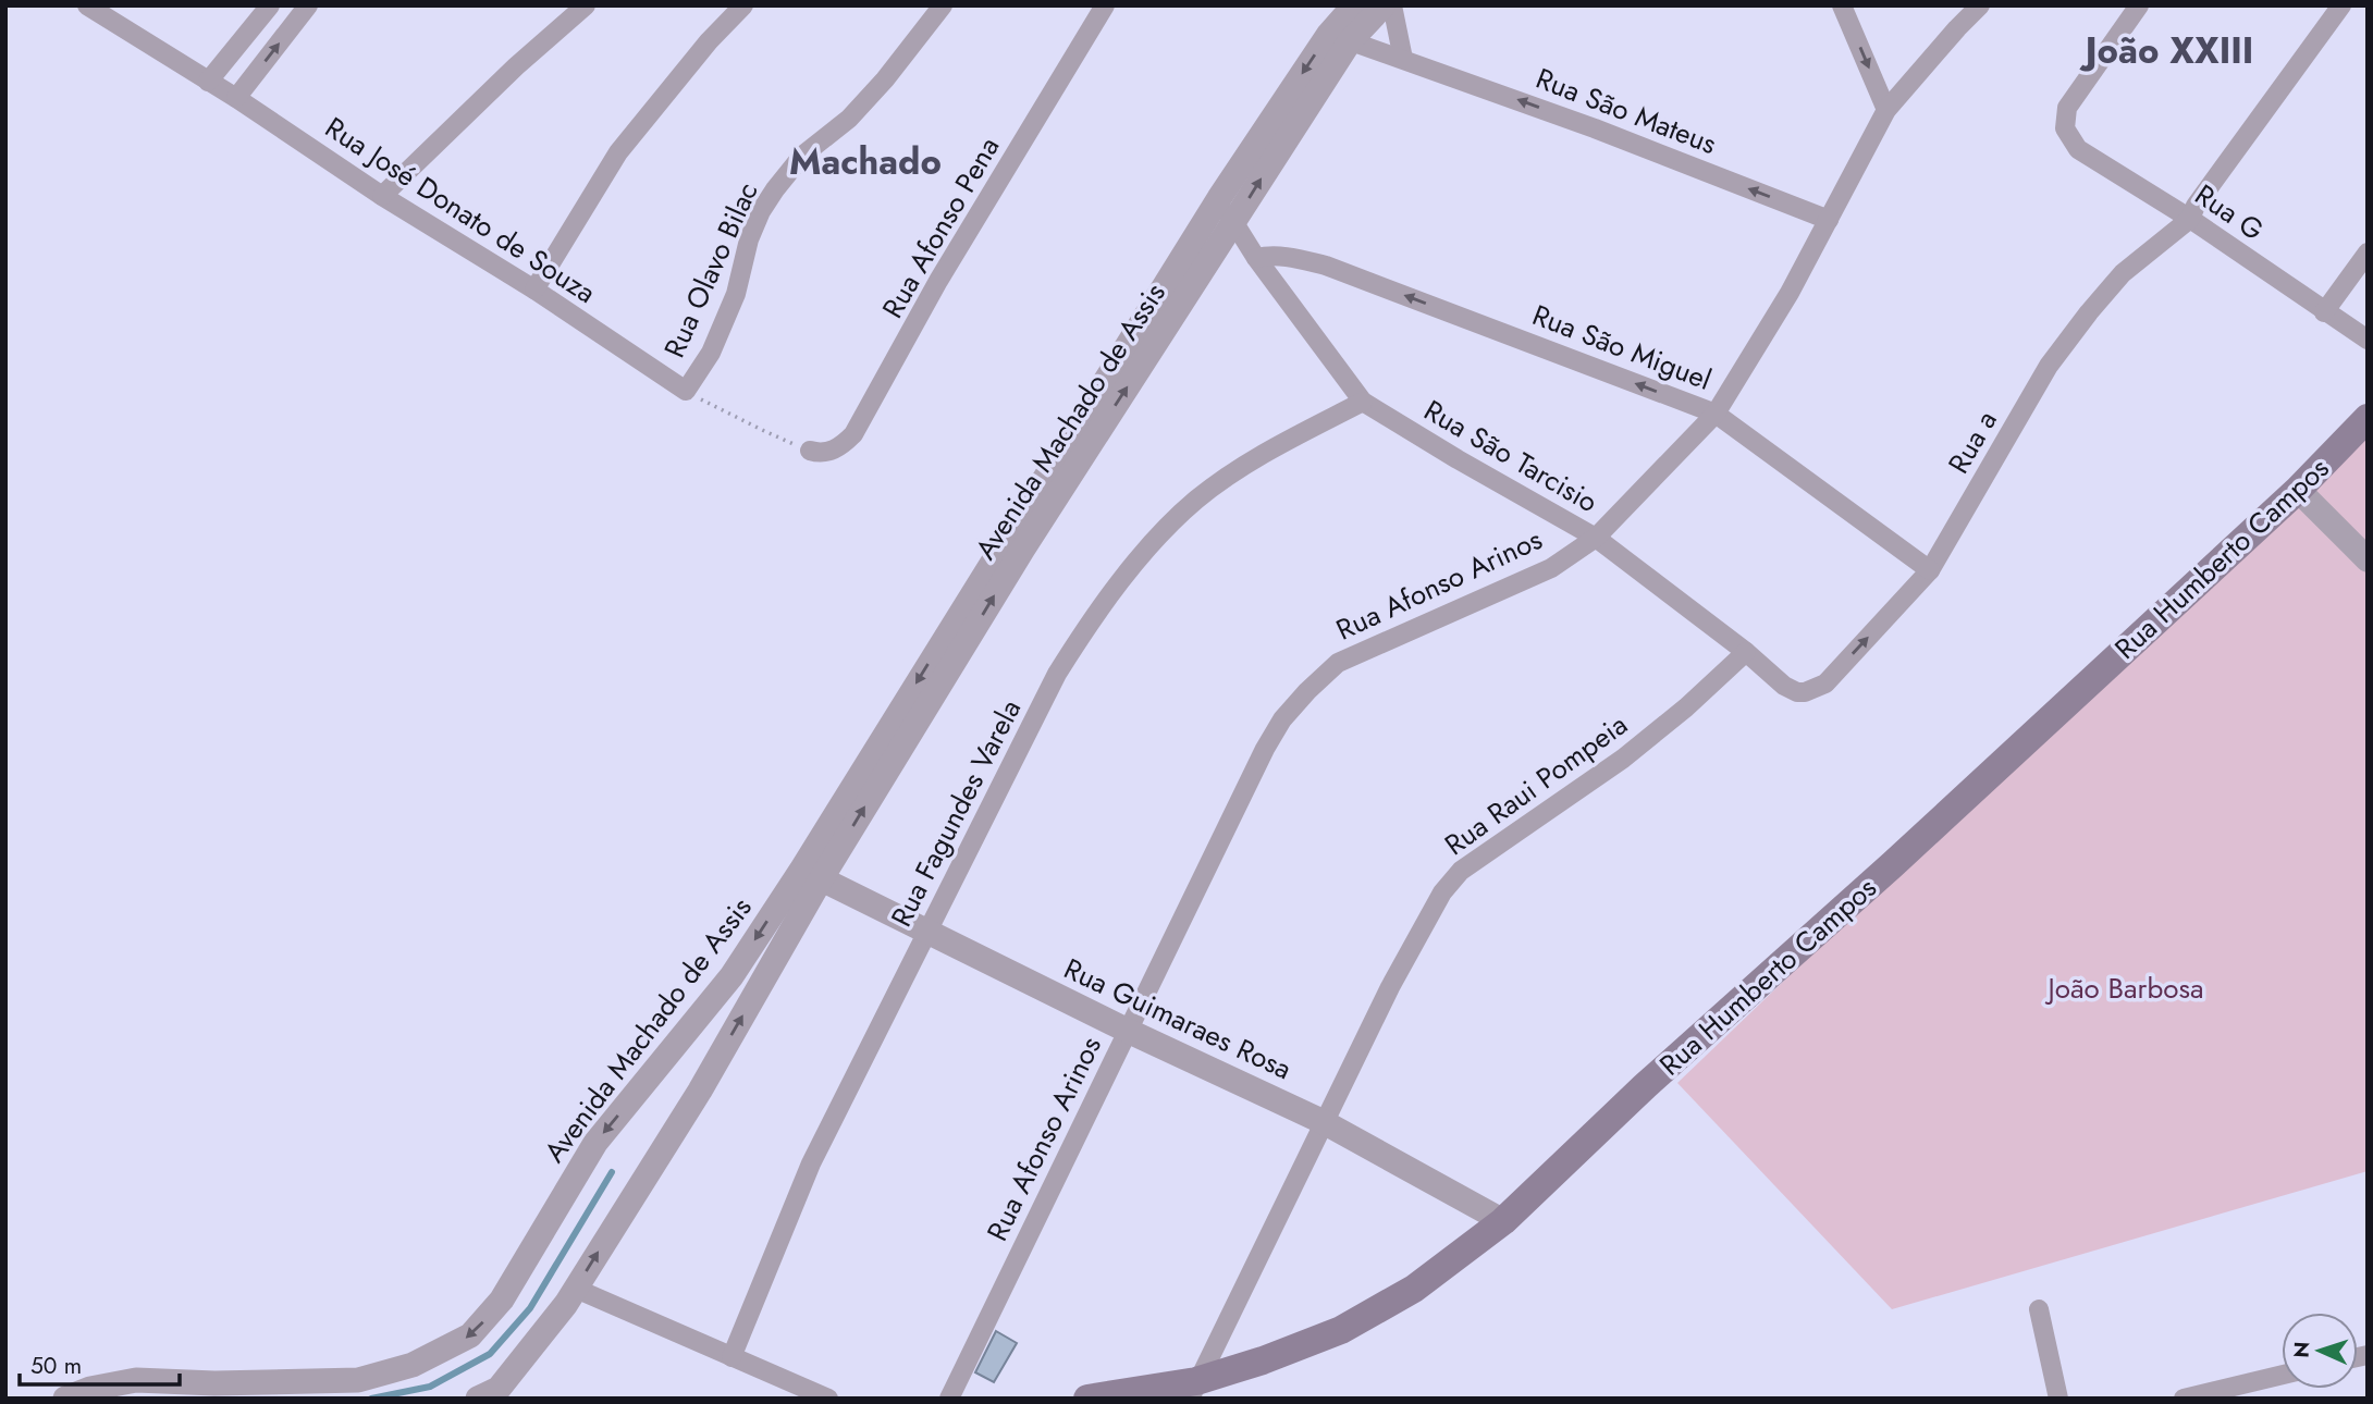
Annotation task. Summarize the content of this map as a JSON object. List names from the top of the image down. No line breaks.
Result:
{"streets":{"main road":["Rua Humberto Campos"],"street":["Rua São Mateus","Rua José Donato de Souza","Rua G","Rua Afonso Pena","Rua Olavo Bilac","Rua São Miguel","Avenida Machado de Assis","Rua a","Rua São Tarcisio","Rua Afonso Arinos","Rua Raui Pompeia","Rua Fagundes Varela","Rua Guimaraes Rosa"]},"crossings":[["Rua São Mateus","Avenida Machado de Assis"],["Rua São Mateus","Rua Afonso Arinos"],["Rua José Donato de Souza","Rua Olavo Bilac"],["Rua G","Rua a"],["Rua São Miguel","Rua a"],["Rua São Miguel","Rua São Tarcisio"],["Rua São Miguel","Rua Afonso Arinos"],["Avenida Machado de Assis","Rua São Tarcisio"],["Avenida Machado de Assis","Rua Guimaraes Rosa"],["Rua a","Rua São Tarcisio"],["Rua São Tarcisio","Rua Afonso Arinos"],["Rua São Tarcisio","Rua Raui Pompeia"],["Rua São Tarcisio","Rua Fagundes Varela"],["Rua Humberto Campos","Rua Raui Pompeia"],["Rua Humberto Campos","Rua Guimaraes Rosa"],["Rua Afonso Arinos","Rua Guimaraes Rosa"],["Rua Raui Pompeia","Rua Guimaraes Rosa"],["Rua Fagundes Varela","Rua Guimaraes Rosa"]],"one_way":["Rua São Mateus","Rua São Miguel"],"districts":["João XXIII","Machado"],"parks":["João Barbosa"],"scale_bar":"50 m","north":"left"}
